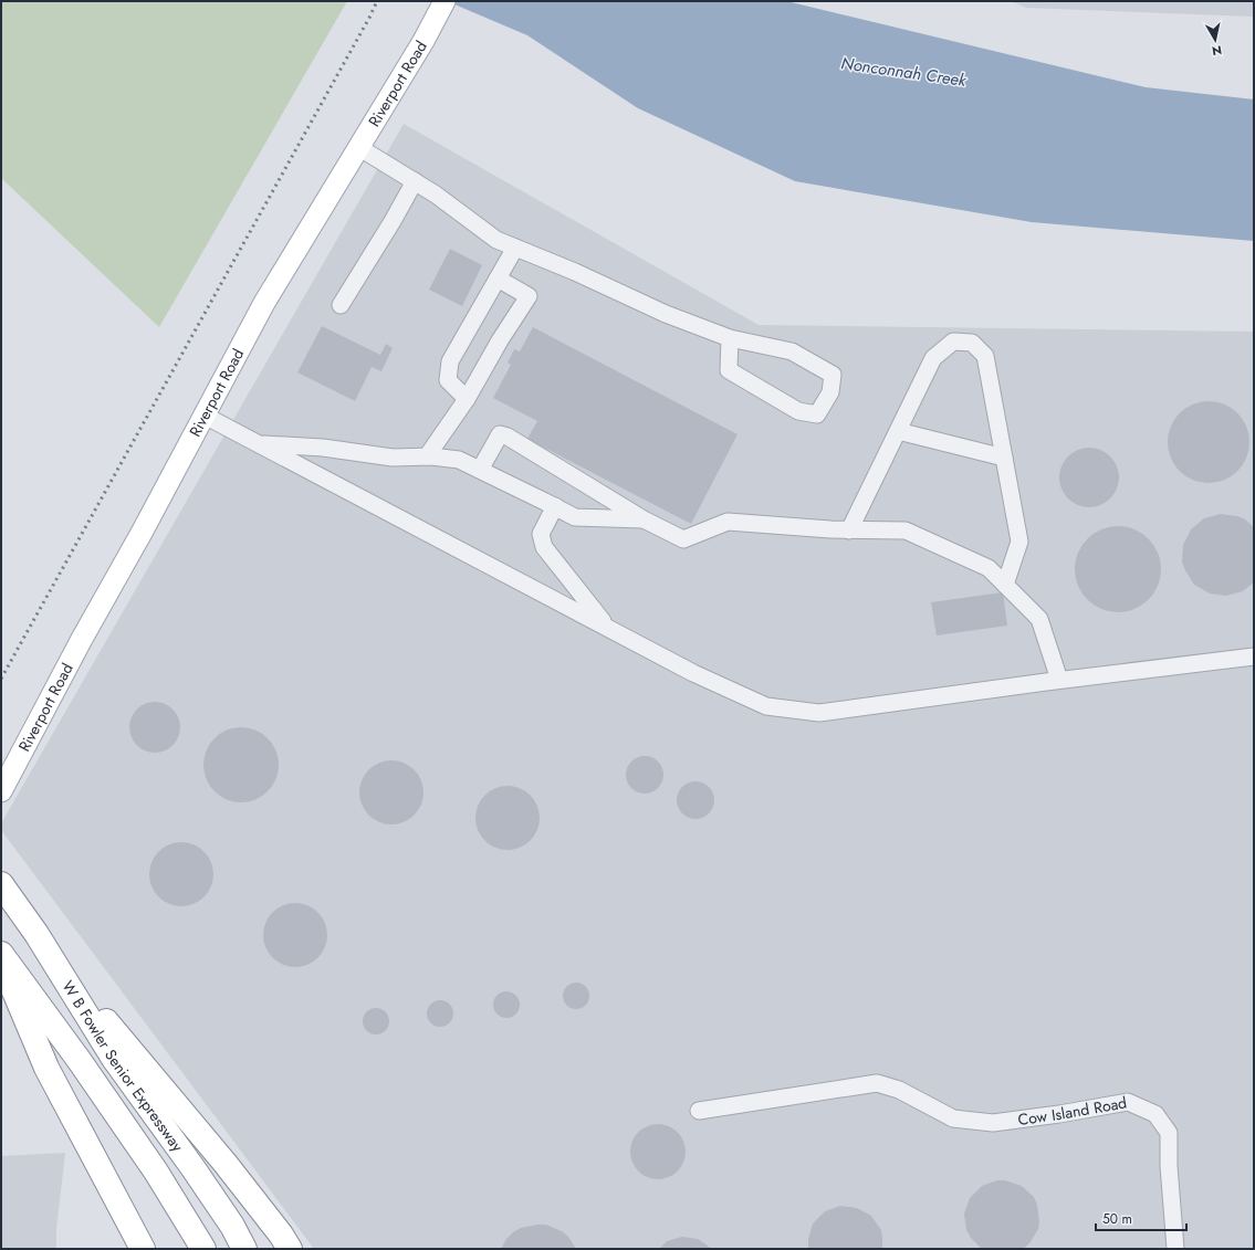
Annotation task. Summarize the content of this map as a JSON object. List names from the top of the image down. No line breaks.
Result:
{"streets":{"highway":["W B Fowler Senior Expressway"],"main road":["Riverport Road"],"street":["Cow Island Road"]},"water":["Nonconnah Creek"],"scale_bar":"50 m","north":"bottom"}
